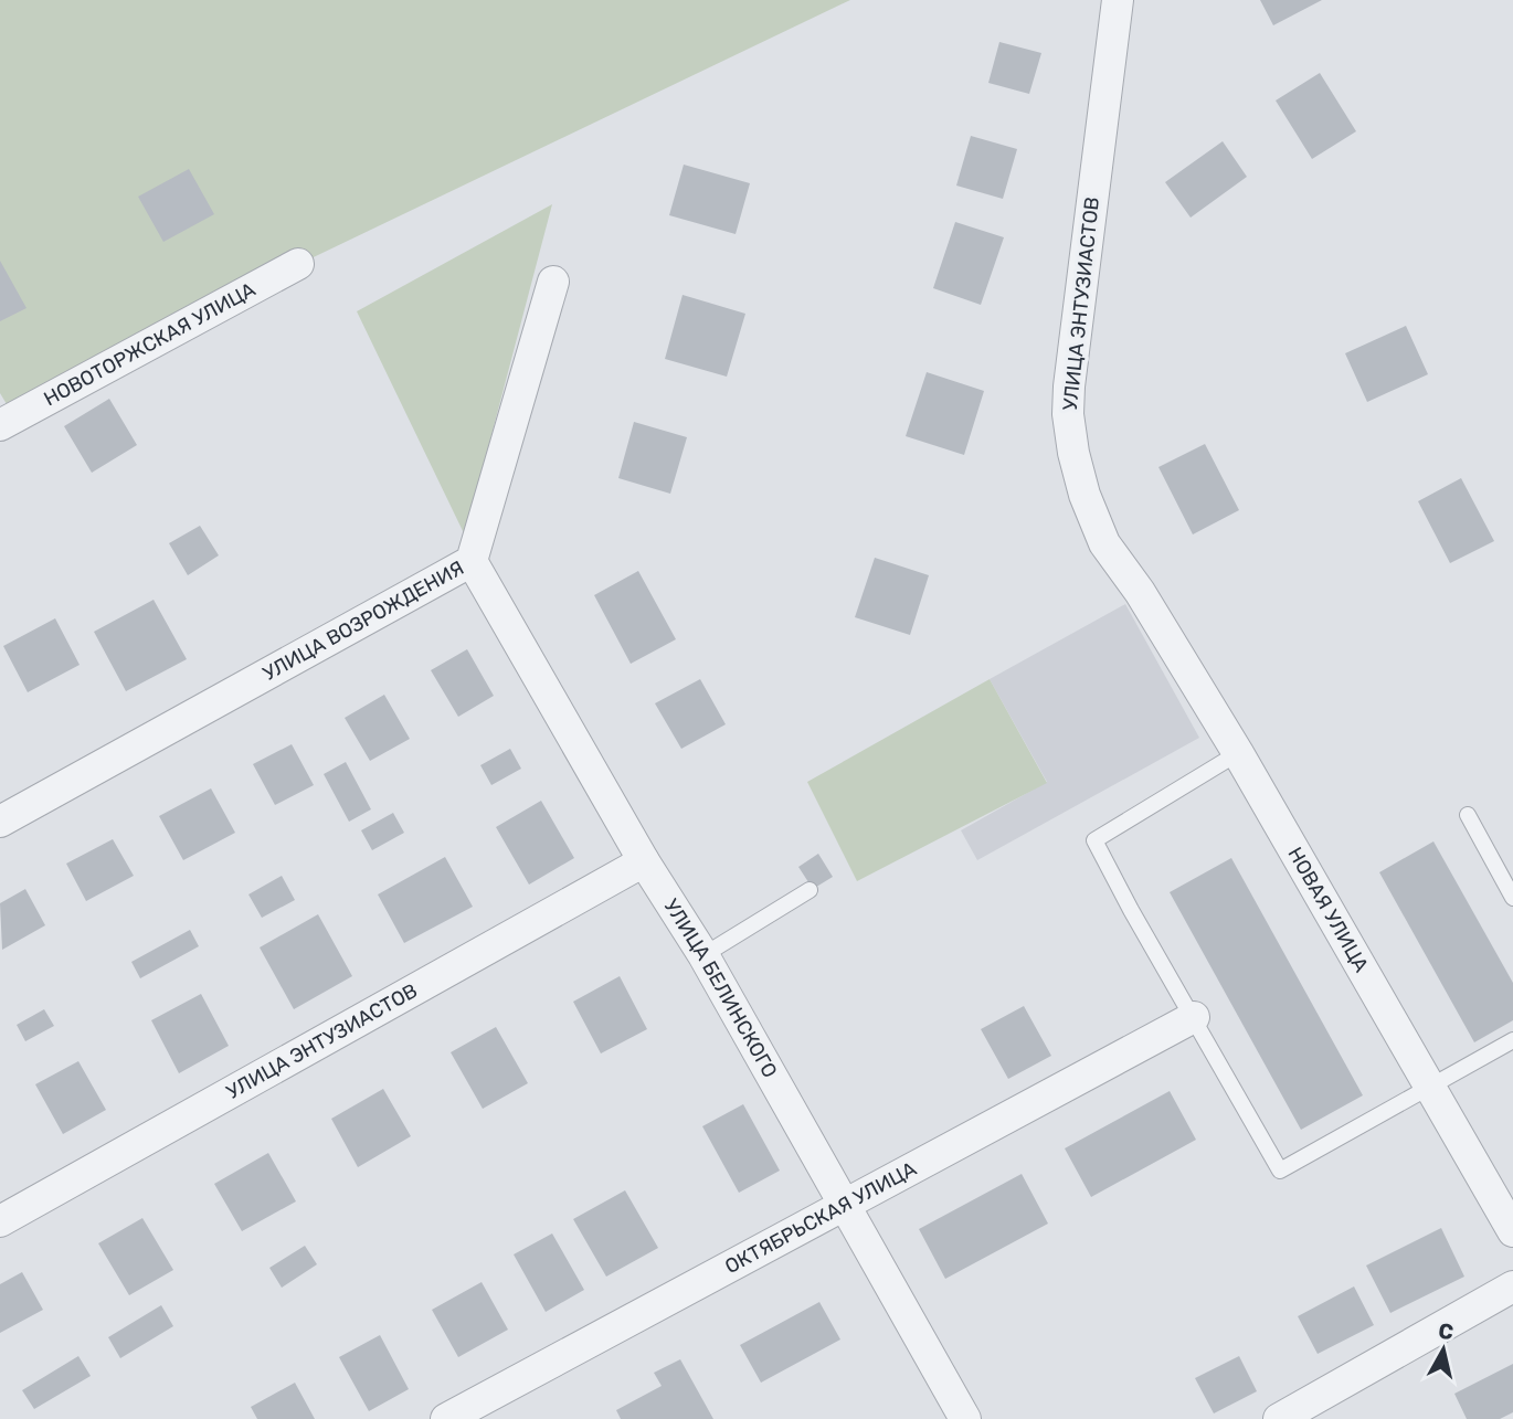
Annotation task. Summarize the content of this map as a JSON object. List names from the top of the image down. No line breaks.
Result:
{"streets":{"street":["УЛИЦА ЭНТУЗИАСТОВ","НОВОТОРЖСКАЯ УЛИЦА","УЛИЦА ВОЗРОЖДЕНИЯ","НОВАЯ УЛИЦА","УЛИЦА БЕЛИНСКОГО","ОКТЯБРЬСКАЯ УЛИЦА"]},"crossings":[["УЛИЦА ЭНТУЗИАСТОВ","НОВАЯ УЛИЦА"],["УЛИЦА ЭНТУЗИАСТОВ","УЛИЦА БЕЛИНСКОГО"],["УЛИЦА ВОЗРОЖДЕНИЯ","УЛИЦА БЕЛИНСКОГО"],["УЛИЦА БЕЛИНСКОГО","ОКТЯБРЬСКАЯ УЛИЦА"]],"north":"top"}
